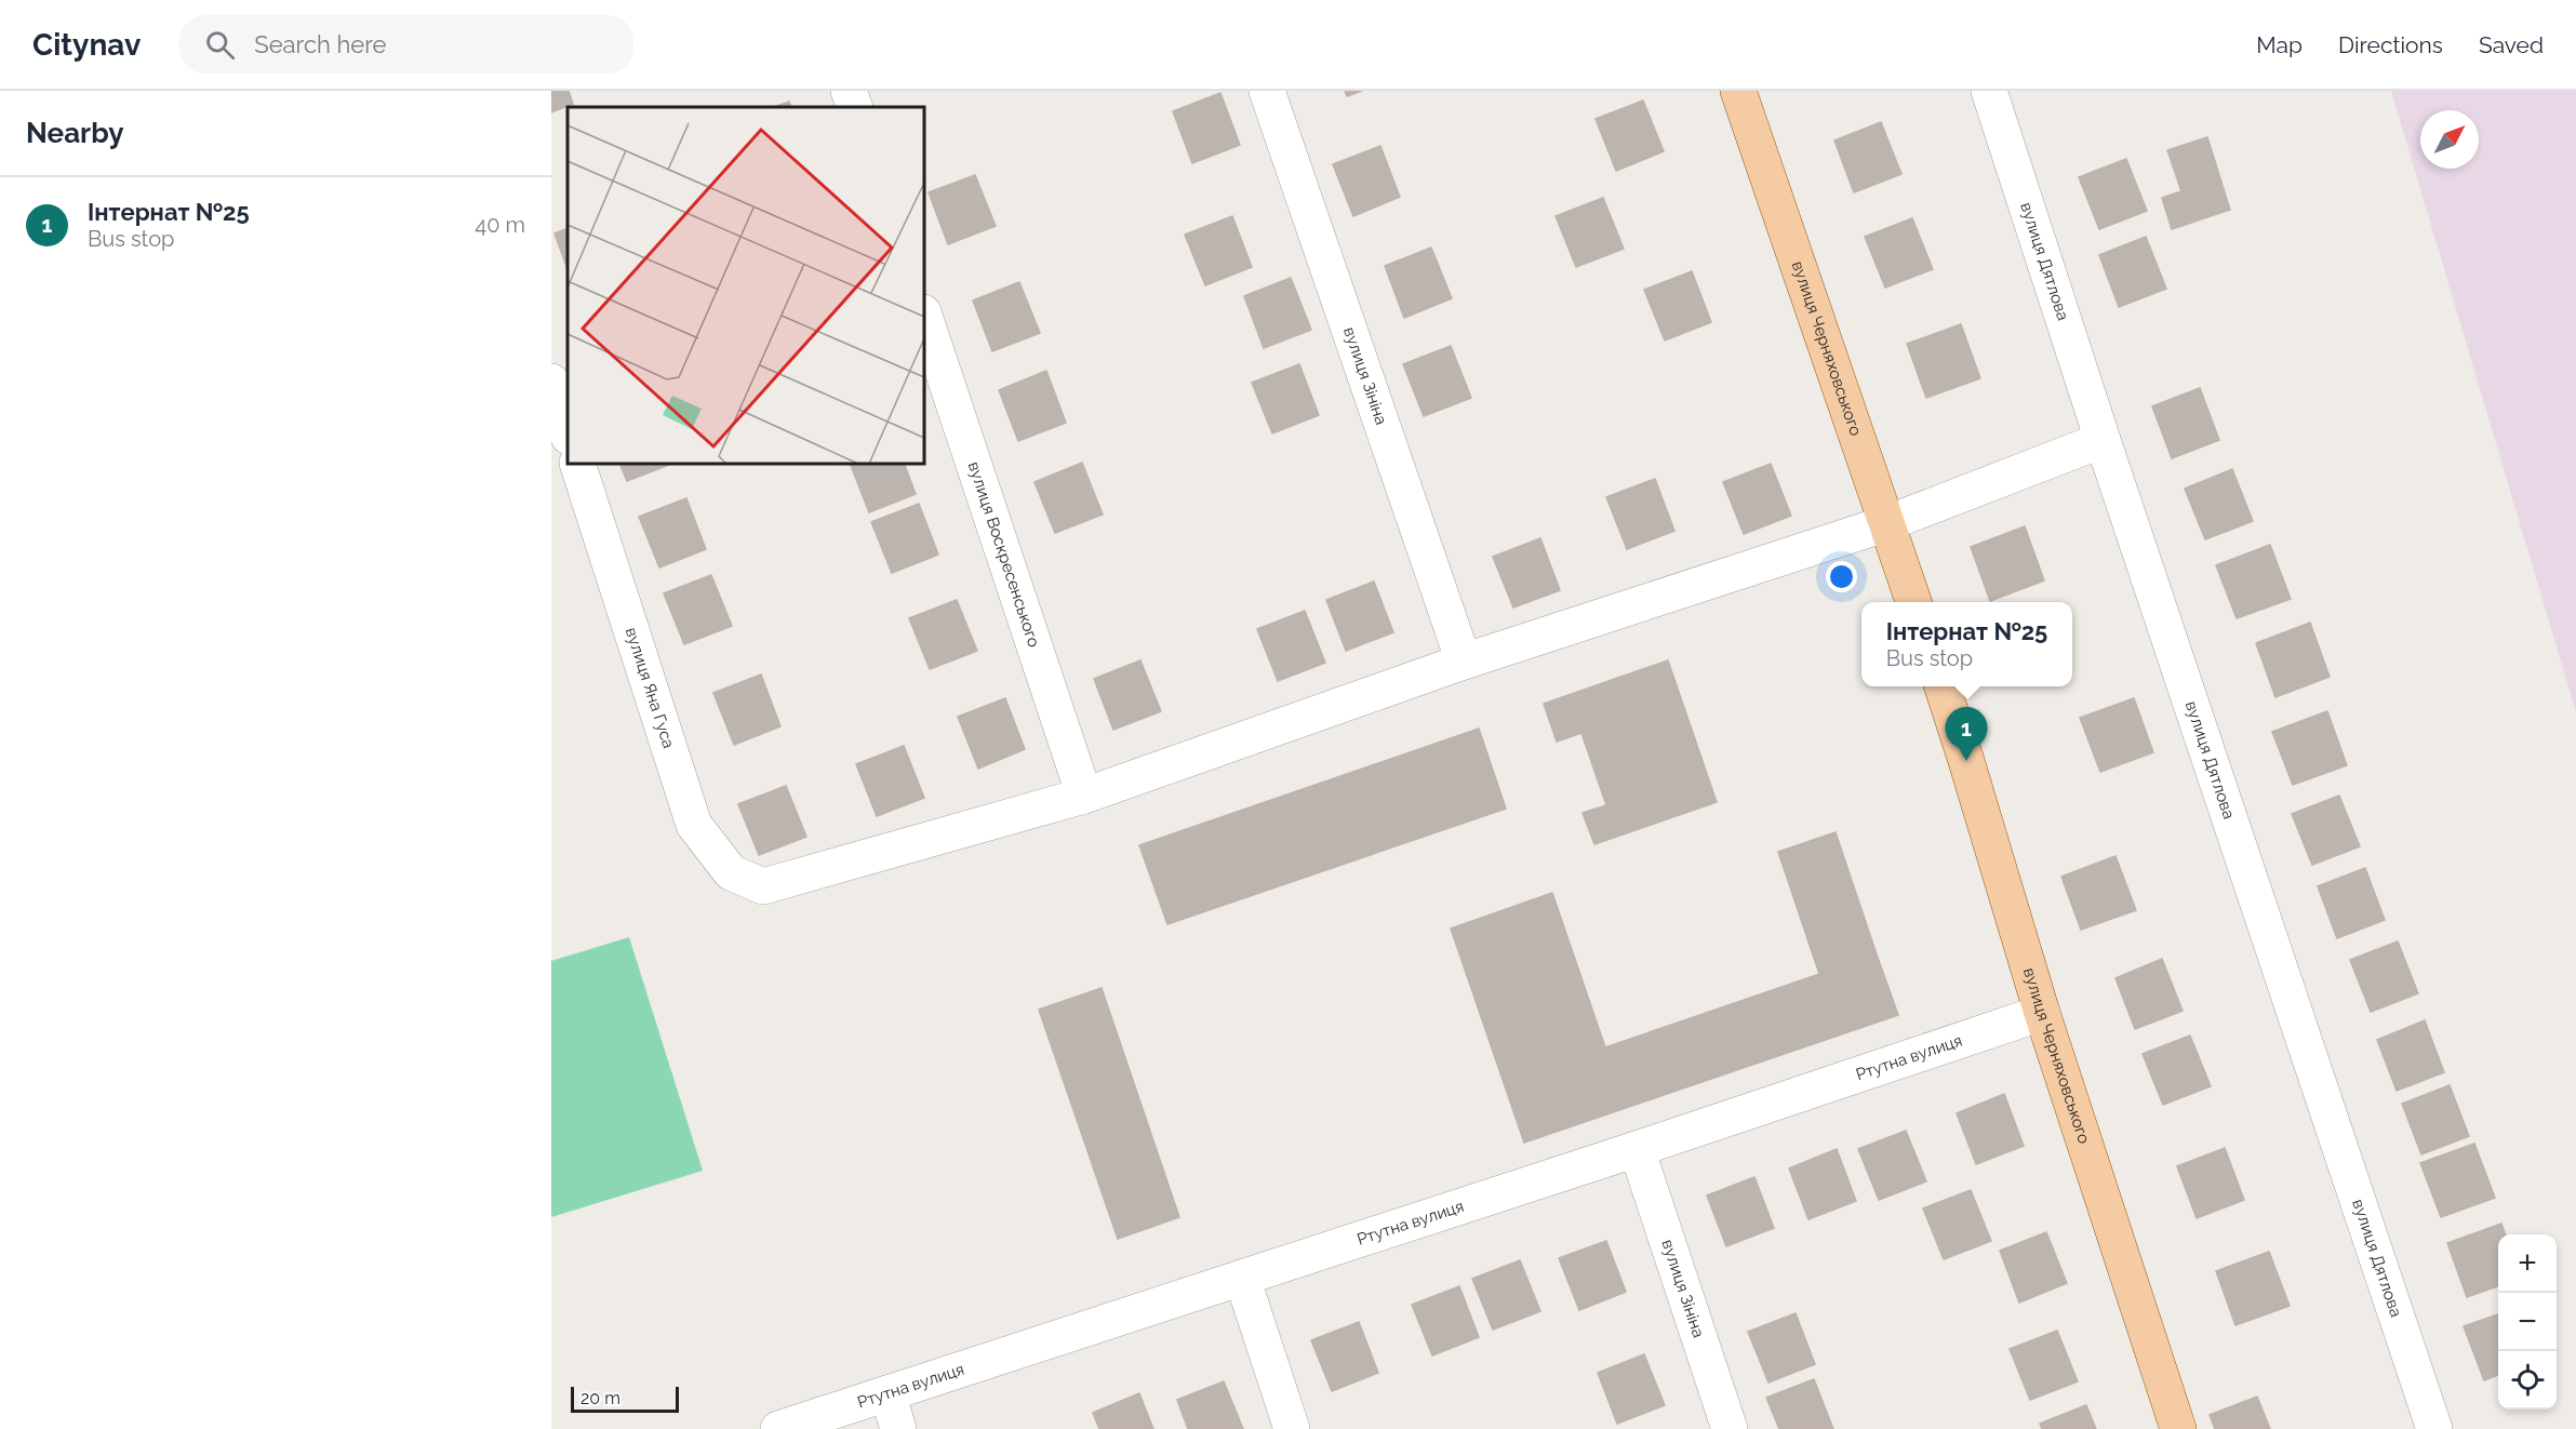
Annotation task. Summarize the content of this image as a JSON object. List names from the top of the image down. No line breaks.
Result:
{"streets":{"main road":["вулиця Черняховського"],"street":["вулиця Дятлова","вулиця Зініна","вулиця Воскресенського","вулиця Яна Гуса","Ртутна вулиця"]},"crossings":[["вулиця Черняховського","Ртутна вулиця"],["вулиця Зініна","Ртутна вулиця"],["вулиця Воскресенського","вулиця Яна Гуса"]],"scale_bar":"20 m","north":"top right","page":{"header":"Citynav","search":"Search here","nav":["Map","Directions","Saved"],"heading":"Nearby","list":[{"mark":"1","name":"Інтернат №25","note":"Bus stop","value":"40 m"}],"popup":["Інтернат №25","Bus stop"],"pins":"1","map_buttons":["+","−"],"scale":"20 m"}}
